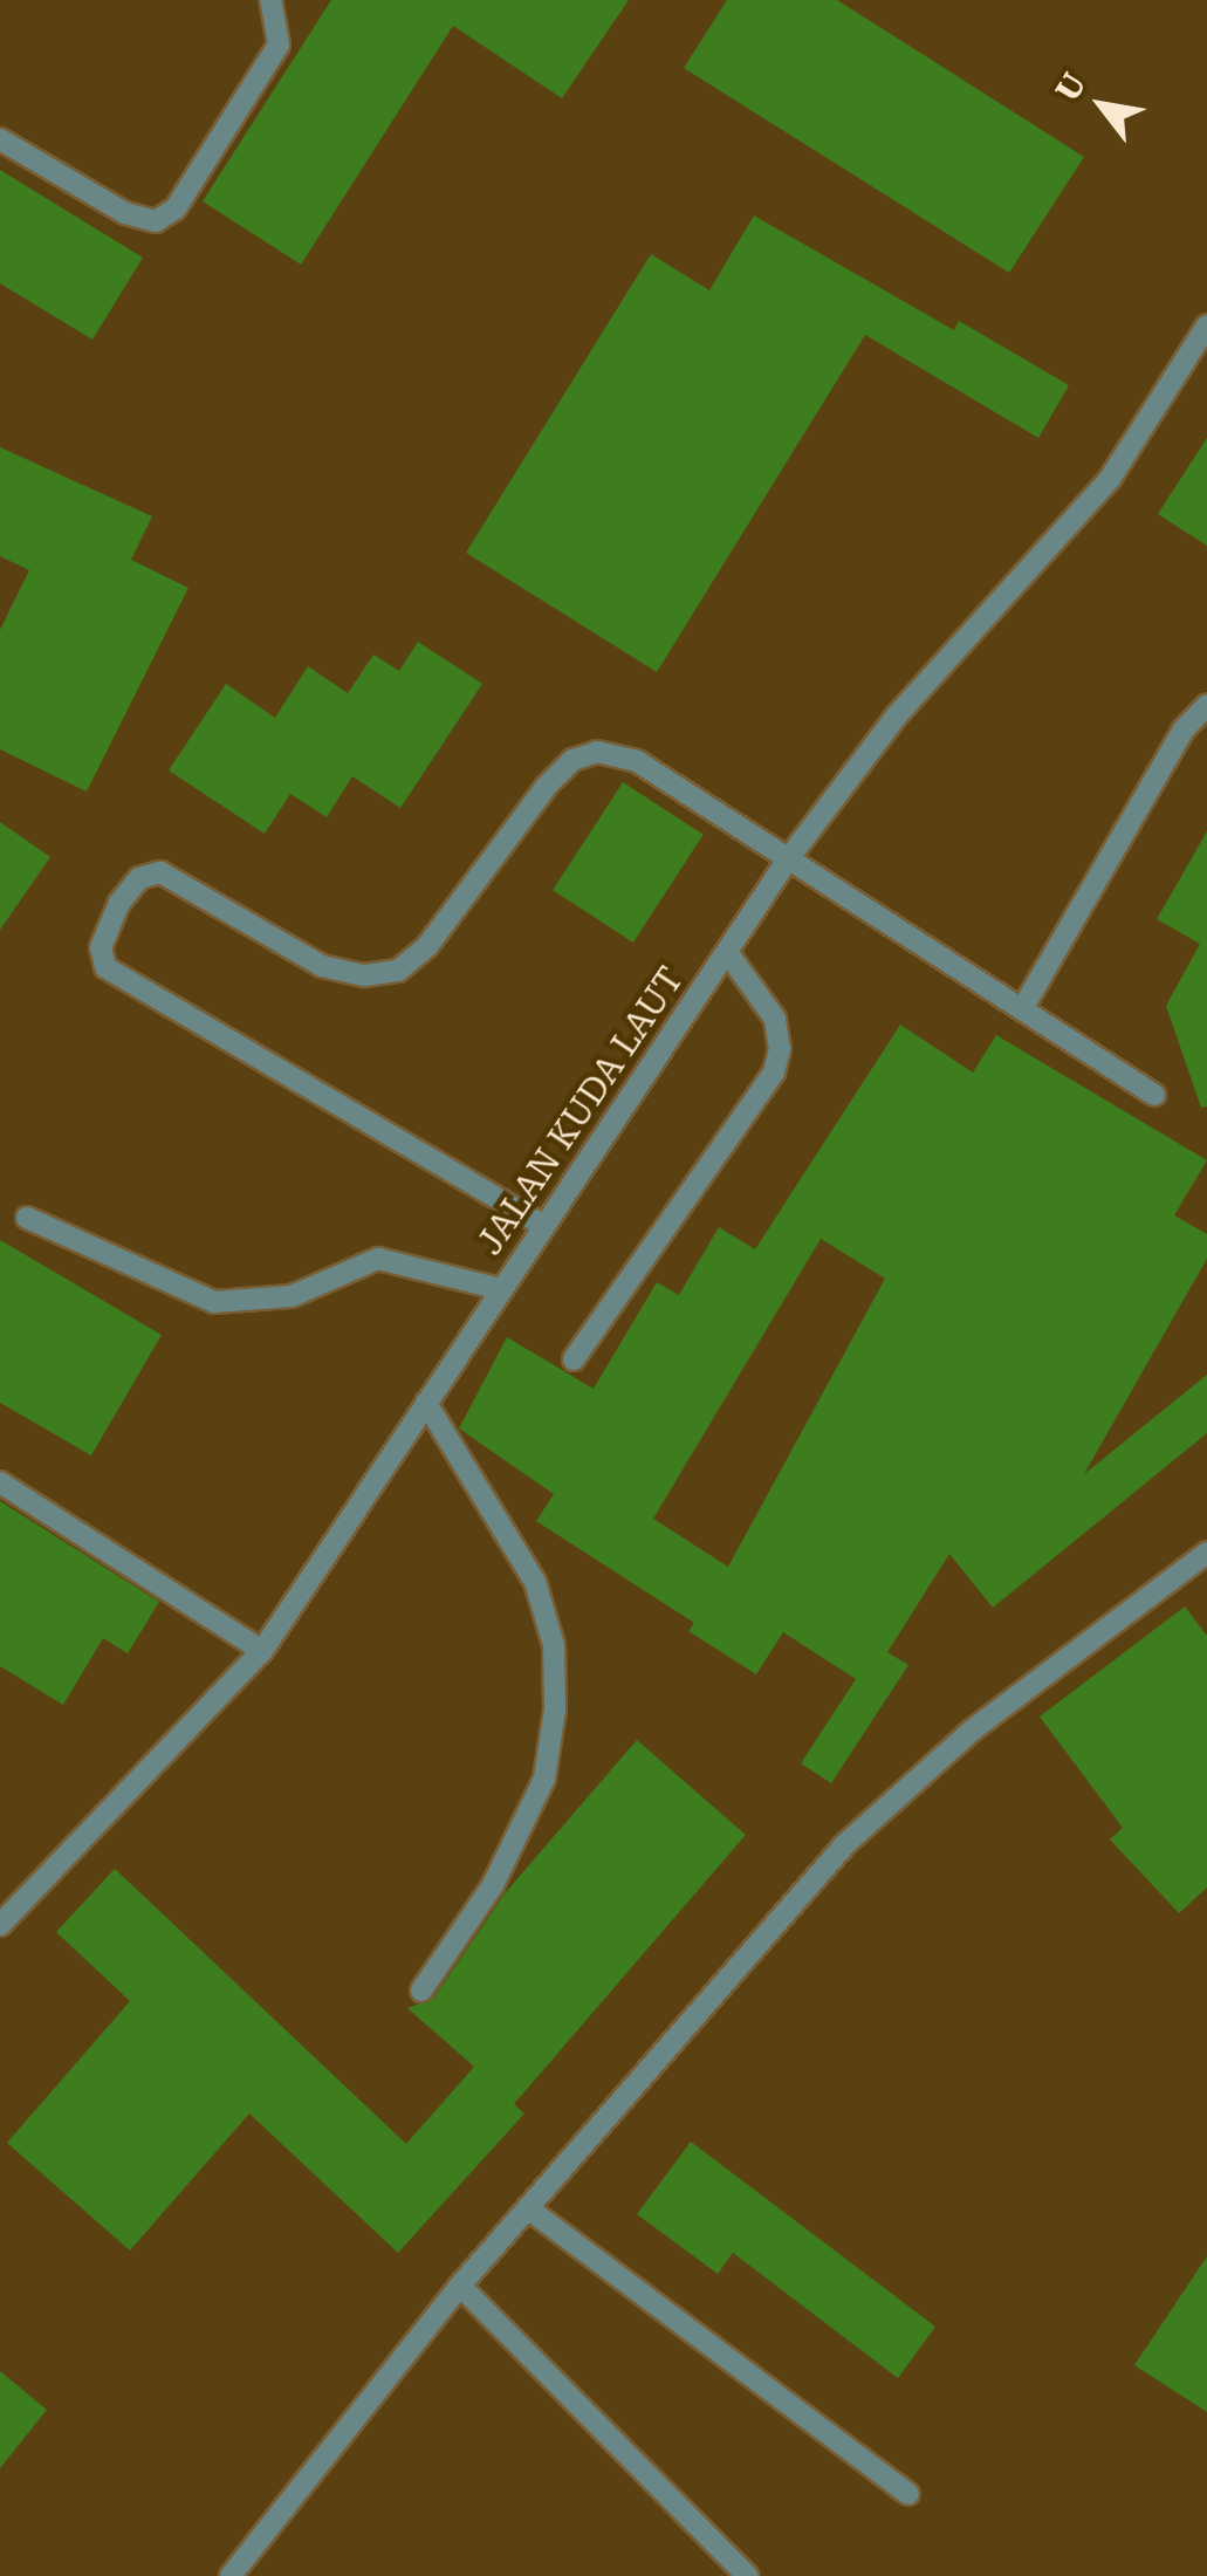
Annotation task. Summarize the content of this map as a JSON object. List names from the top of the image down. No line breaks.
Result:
{"streets":{"lane":["JALAN KUDA LAUT"]},"north":"top left"}
